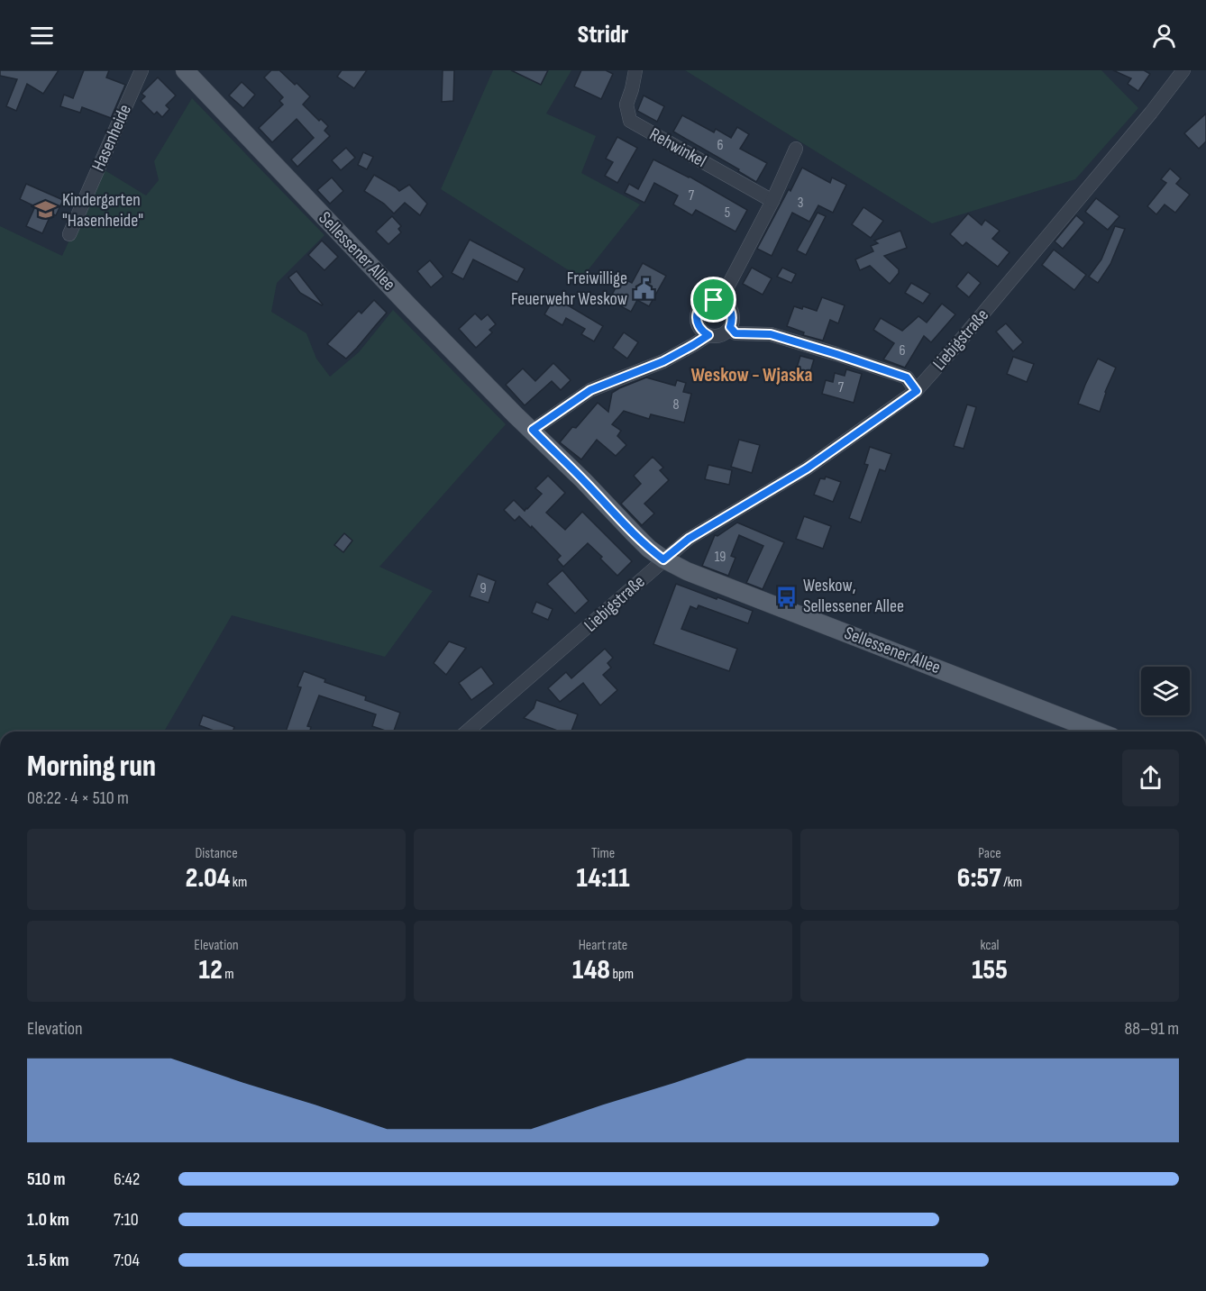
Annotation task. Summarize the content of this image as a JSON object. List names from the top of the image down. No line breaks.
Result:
{"streets":{"main road":["Sellessener Allee"],"street":["Hasenheide","Rehwinkel","Liebigstraße"]},"crossings":[["Sellessener Allee","Liebigstraße"]],"districts":["Weskow - Wjaska"],"places":{"school or university":["Kindergarten \"Hasenheide\""],"public building":["Freiwillige Feuerwehr Weskow"],"bus stop":["Weskow, Sellessener Allee"]},"house_numbers":["6","7","3","5","6","7","8","19","9"],"page":{"header":"Stridr","heading":["Morning run","08:22 · 4 × 510 m"],"stats":[["Distance","2.04 km"],["Time","14:11"],["Pace","6:57 /km"],["Elevation","12 m"],["Heart rate","148 bpm"],["kcal","155"]],"chart":["Elevation","88–91 m"],"list":[{"name":"510 m","note":"6:42"},{"name":"1.0 km","note":"7:10"},{"name":"1.5 km","note":"7:04"}]}}
